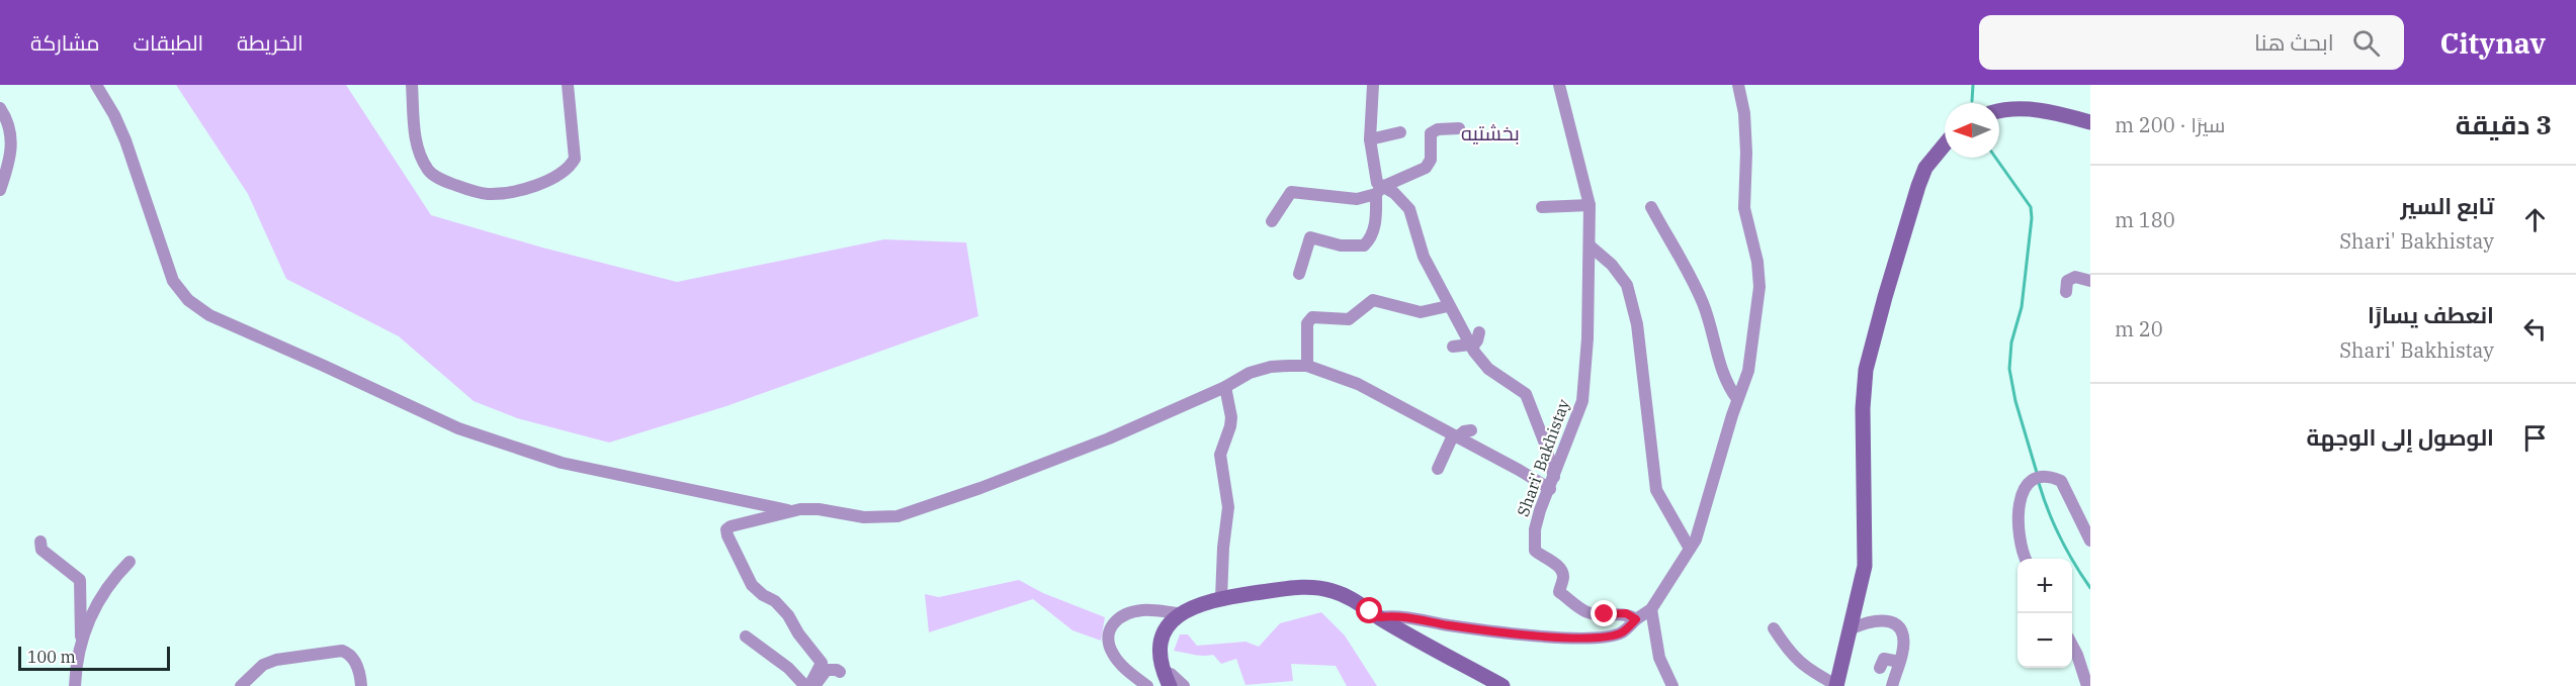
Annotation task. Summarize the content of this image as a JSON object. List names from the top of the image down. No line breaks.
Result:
{"streets":{"street":["Shari' Bakhistay"]},"districts":["بخشتيه"],"scale_bar":"100 m","north":"left","page":{"header":"Citynav","search":"ابحث هنا","nav":["الخريطة","الطبقات","مشاركة"],"heading":["3 دقيقة","سيرًا · 200 m"],"list":[["تابع السير","Shari' Bakhistay","180 m"],["انعطف يسارًا","Shari' Bakhistay","20 m"],"الوصول إلى الوجهة"],"map_buttons":["+","−"],"scale":"100 m"}}
